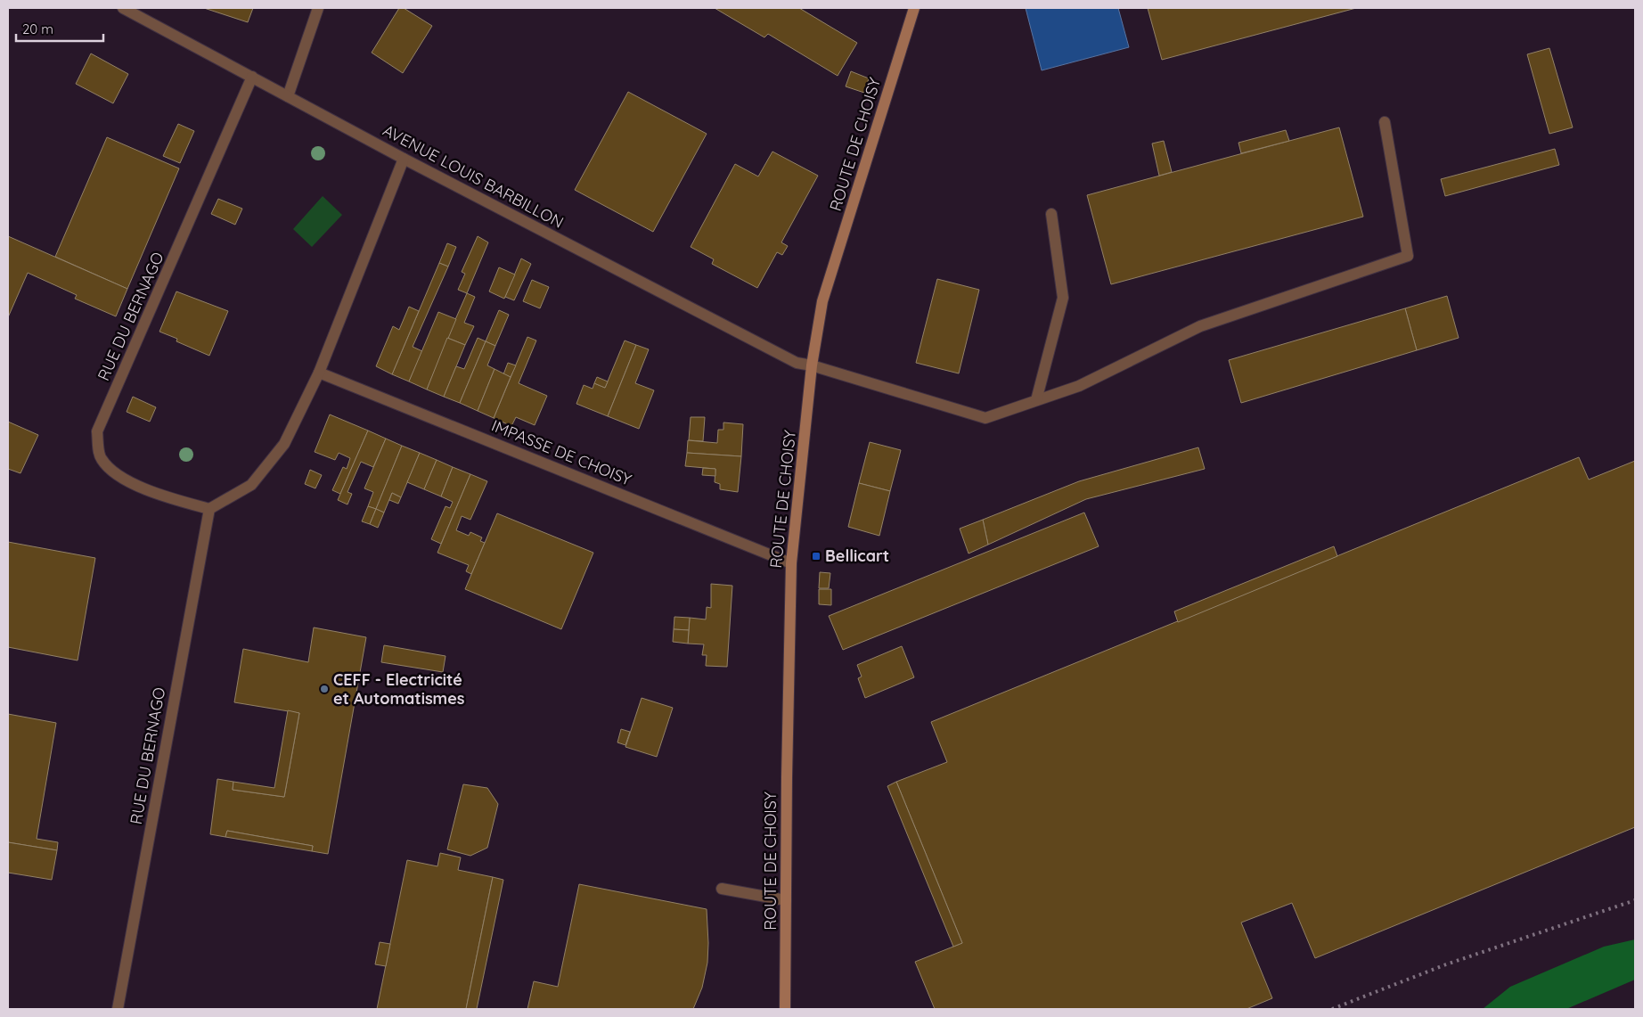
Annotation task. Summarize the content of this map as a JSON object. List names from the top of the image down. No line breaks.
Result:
{"streets":{"street":["ROUTE DE CHOISY","AVENUE LOUIS BARBILLON","RUE DU BERNAGO","IMPASSE DE CHOISY"]},"crossings":[["ROUTE DE CHOISY","AVENUE LOUIS BARBILLON"],["ROUTE DE CHOISY","IMPASSE DE CHOISY"],["AVENUE LOUIS BARBILLON","RUE DU BERNAGO"]],"places":{"transit":["Bellicart"],"other":["CEFF - Electricité et Automatismes"]},"scale_bar":"20 m"}
